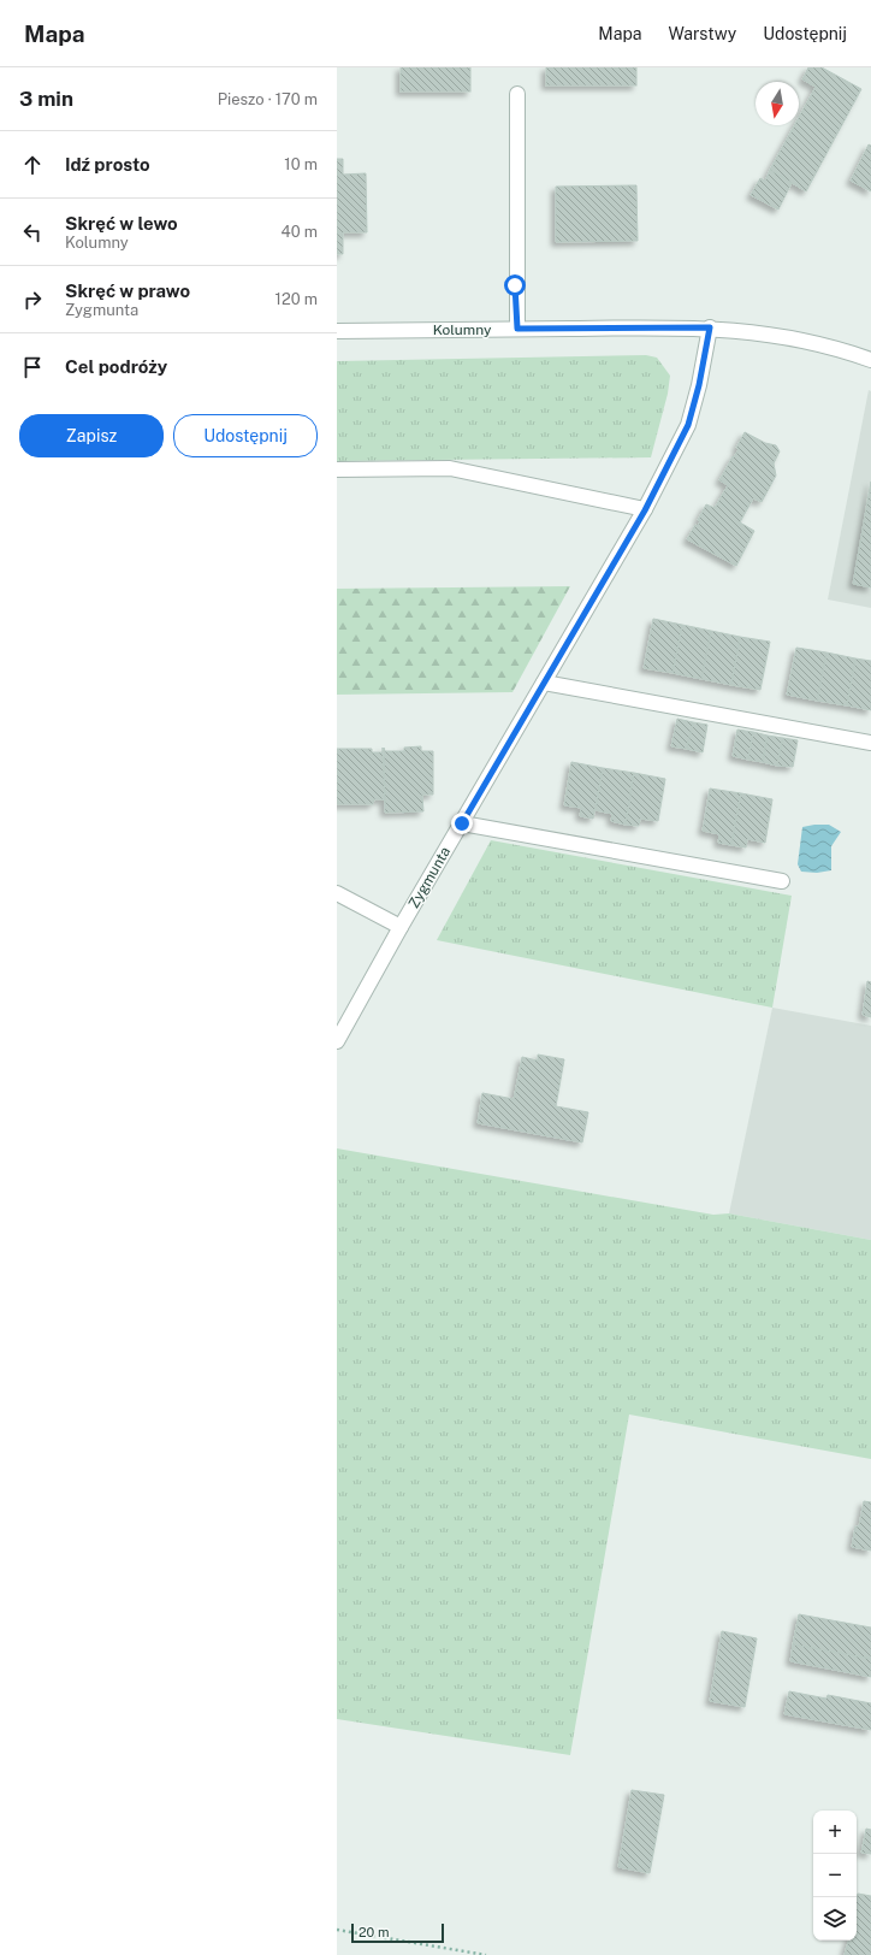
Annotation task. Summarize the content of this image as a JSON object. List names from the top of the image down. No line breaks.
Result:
{"streets":{"street":["Kolumny","Zygmunta"]},"crossings":[["Kolumny","Zygmunta"]],"scale_bar":"20 m","north":"bottom","page":{"header":"Mapa","nav":["Mapa","Warstwy","Udostępnij"],"heading":["3 min","Pieszo · 170 m"],"list":[["Idź prosto","10 m"],["Skręć w lewo","Kolumny","40 m"],["Skręć w prawo","Zygmunta","120 m"],"Cel podróży"],"buttons":["Zapisz","Udostępnij"],"map_buttons":["+","−"],"scale":"20 m"}}
